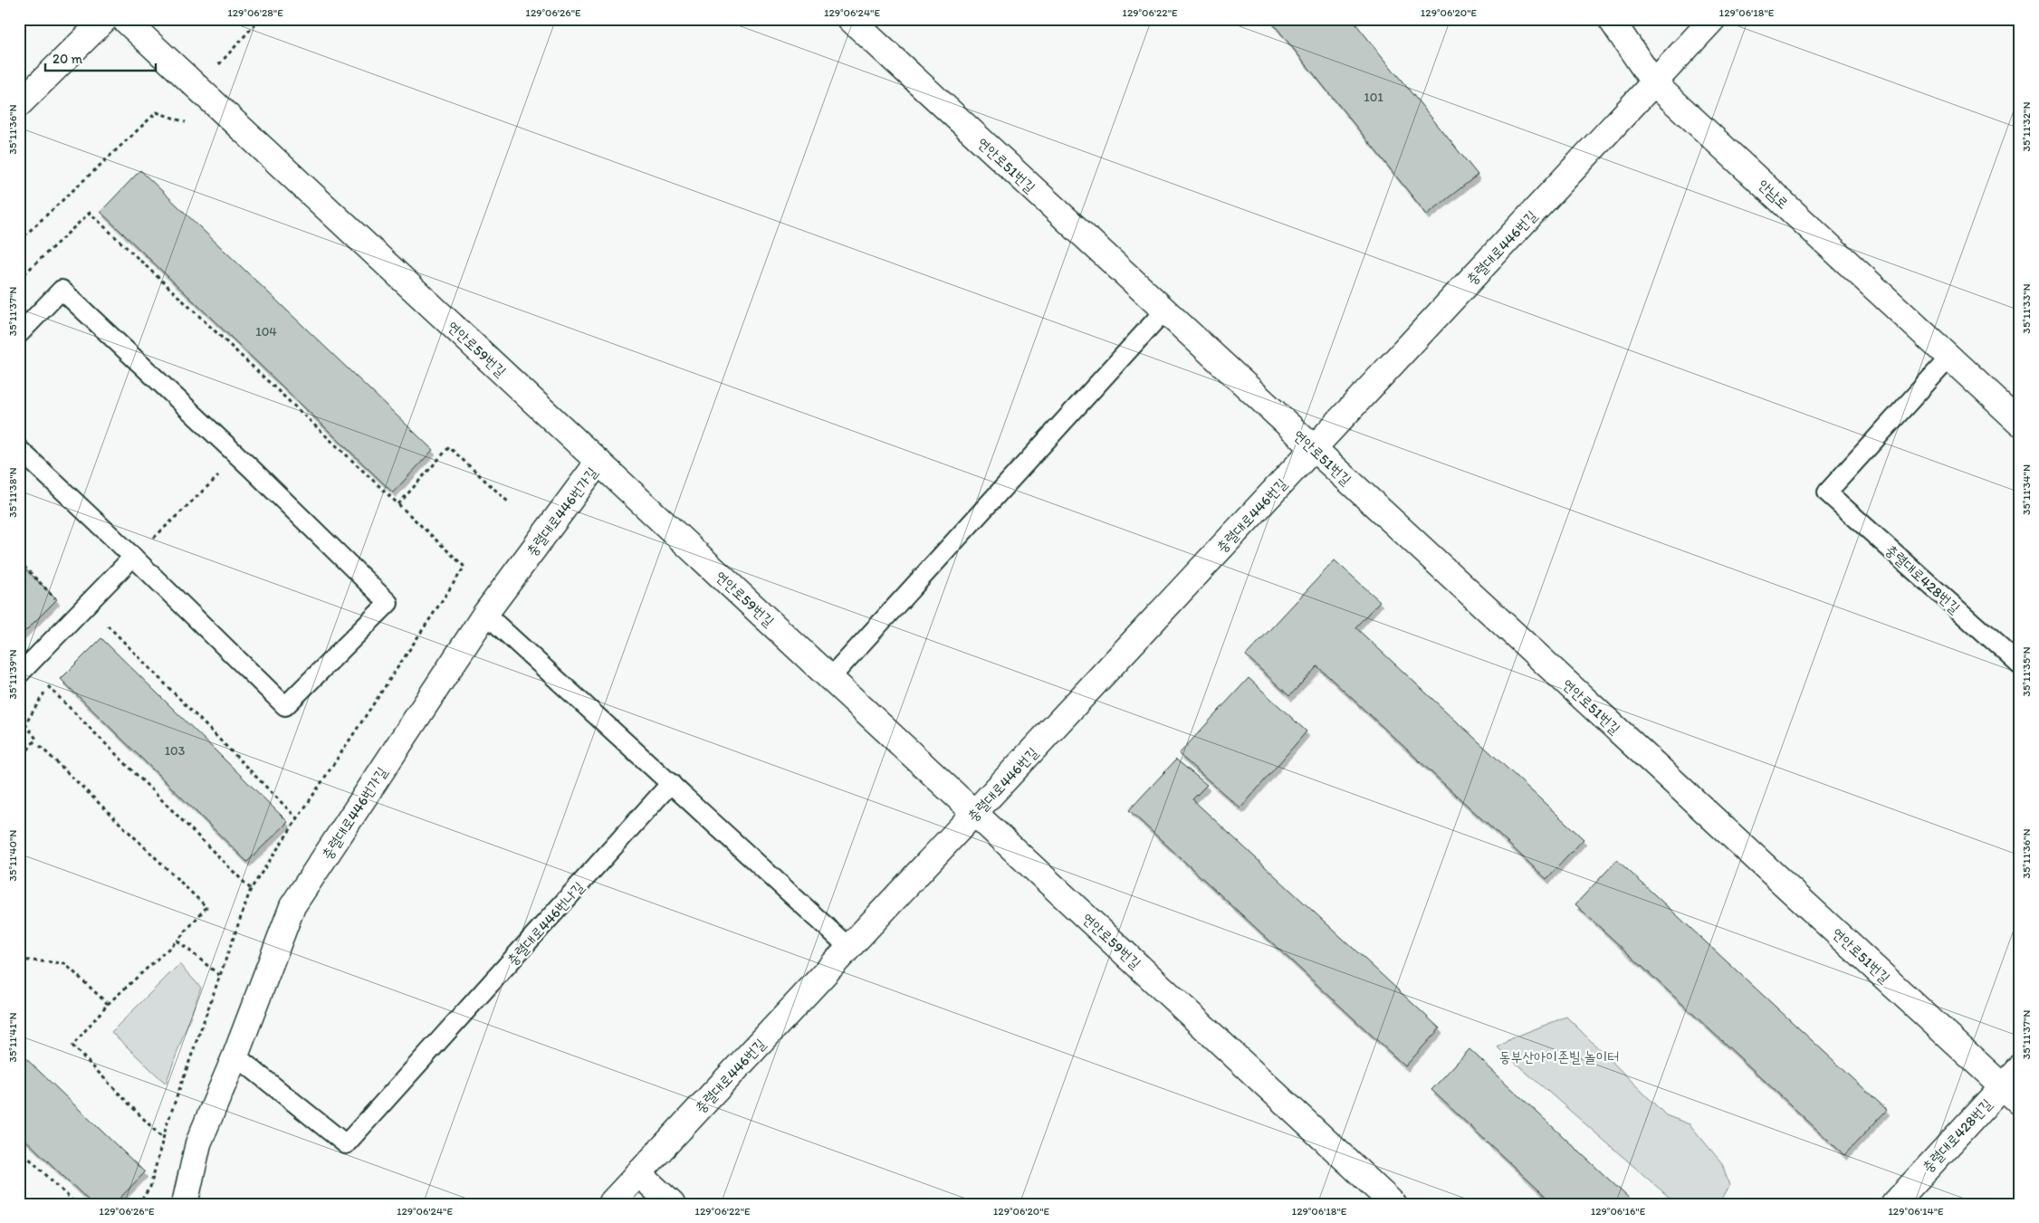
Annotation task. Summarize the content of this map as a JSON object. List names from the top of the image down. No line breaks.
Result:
{"streets":{"street":["연안로51번길","안남로","충렬대로446번길","연안로59번길","충렬대로446번가길","충렬대로428번길"],"lane":["충렬대로446번나길"]},"crossings":[["연안로51번길","충렬대로446번길"],["연안로51번길","충렬대로428번길"],["안남로","충렬대로446번길"],["안남로","충렬대로428번길"],["충렬대로446번길","연안로59번길"],["연안로59번길","충렬대로446번가길"],["충렬대로446번가길","충렬대로446번나길"]],"parks":["동부산아이존빌 놀이터"],"house_numbers":["101","104","103"],"scale_bar":"20 m","coordinates":["129°06'28\"E","129°06'26\"E","129°06'24\"E","129°06'22\"E","129°06'20\"E","129°06'18\"E","35°11'32\"N","35°11'36\"N","35°11'33\"N","35°11'37\"N","35°11'34\"N","35°11'38\"N","35°11'35\"N","35°11'39\"N","35°11'40\"N","35°11'41\"N","129°06'16\"E","129°06'14\"E"]}
